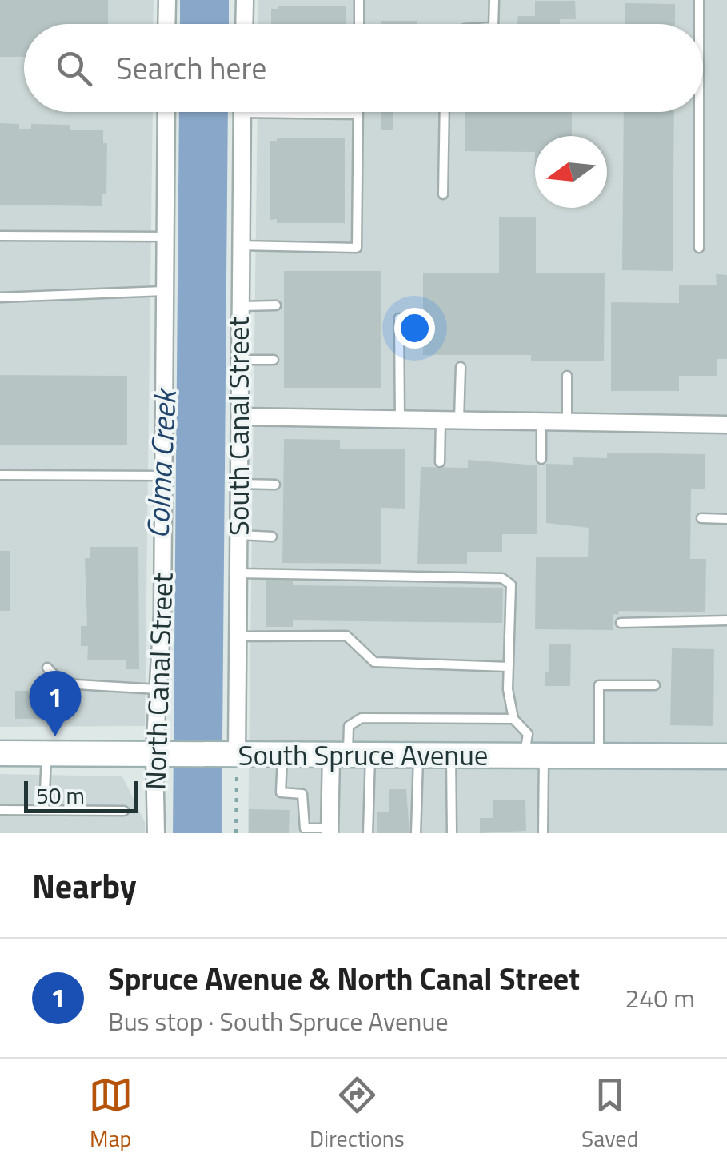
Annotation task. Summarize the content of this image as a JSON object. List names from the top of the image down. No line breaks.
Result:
{"streets":{"main road":["South Spruce Avenue"],"street":["South Canal Street","North Canal Street"]},"crossings":[["South Canal Street","South Spruce Avenue"],["North Canal Street","South Spruce Avenue"]],"water":["Colma Creek"],"scale_bar":"50 m","north":"left","page":{"search":"Search here","pins":"1","scale":"50 m","heading":"Nearby","list":[{"mark":"1","name":"Spruce Avenue & North Canal Street","note":"Bus stop · South Spruce Avenue","value":"240 m"}],"nav":["Map","Directions","Saved"]}}
